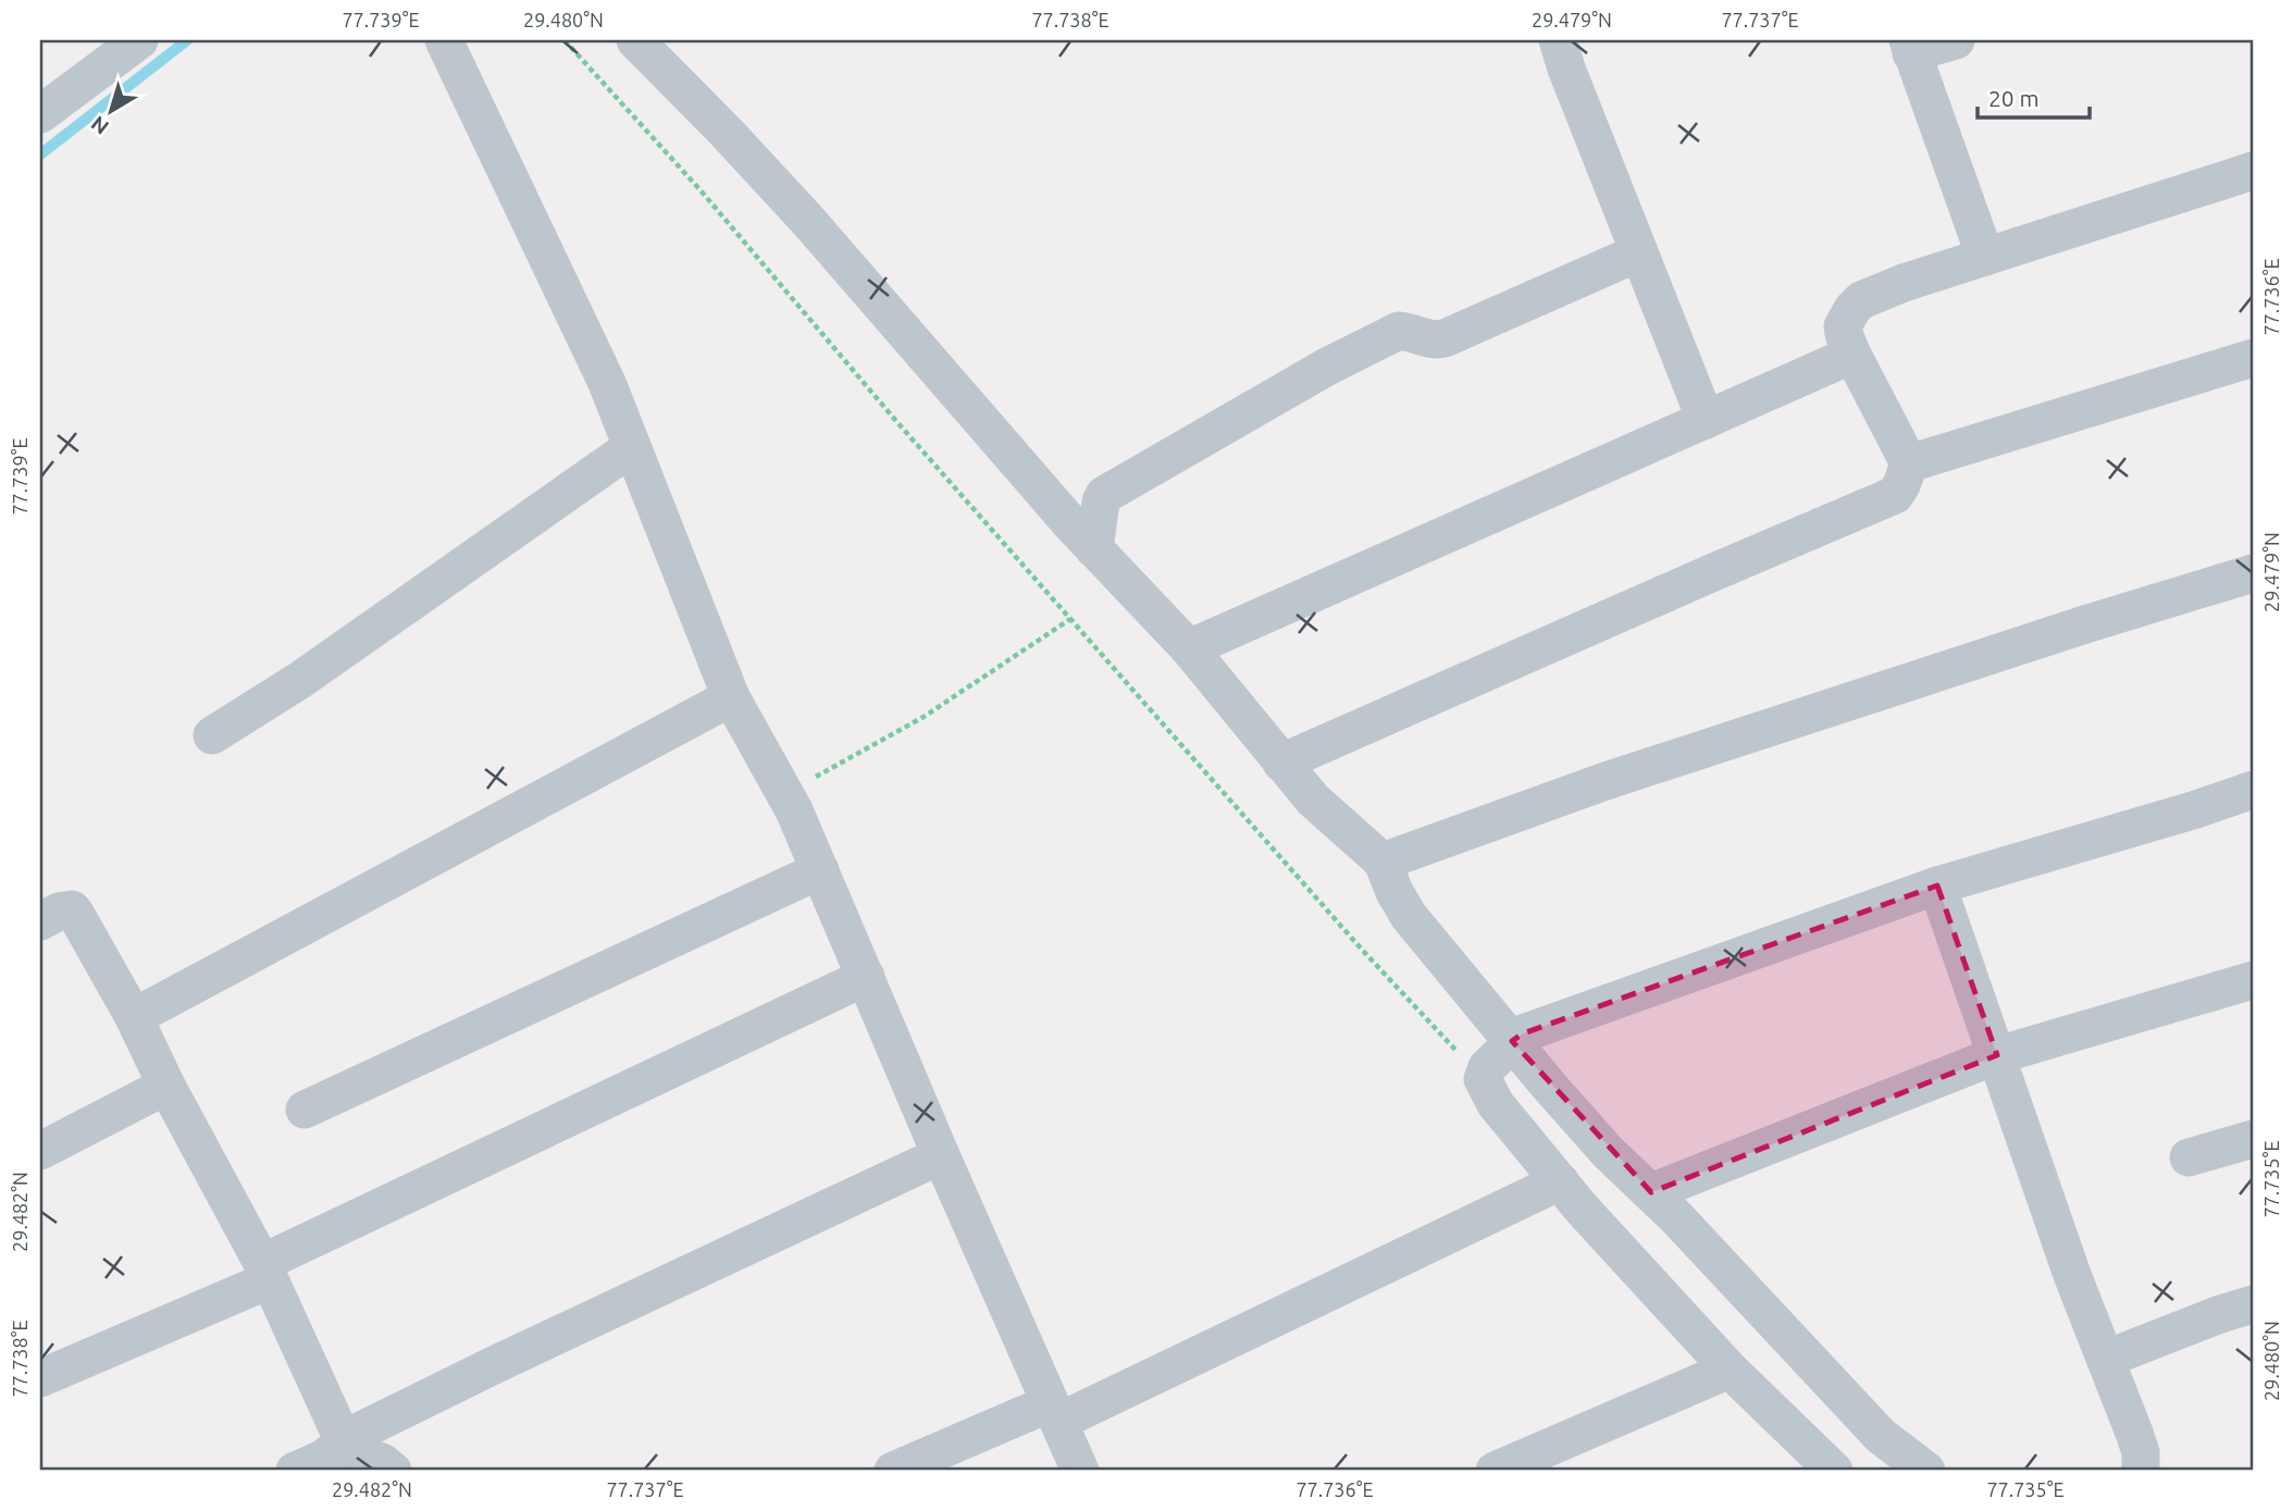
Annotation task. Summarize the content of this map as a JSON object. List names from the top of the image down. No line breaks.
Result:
{"scale_bar":"20 m","north":"bottom left","coordinates":["77.739°E","29.480°N","77.738°E","29.479°N","77.737°E","77.736°E","77.735°E","29.482°N"]}
